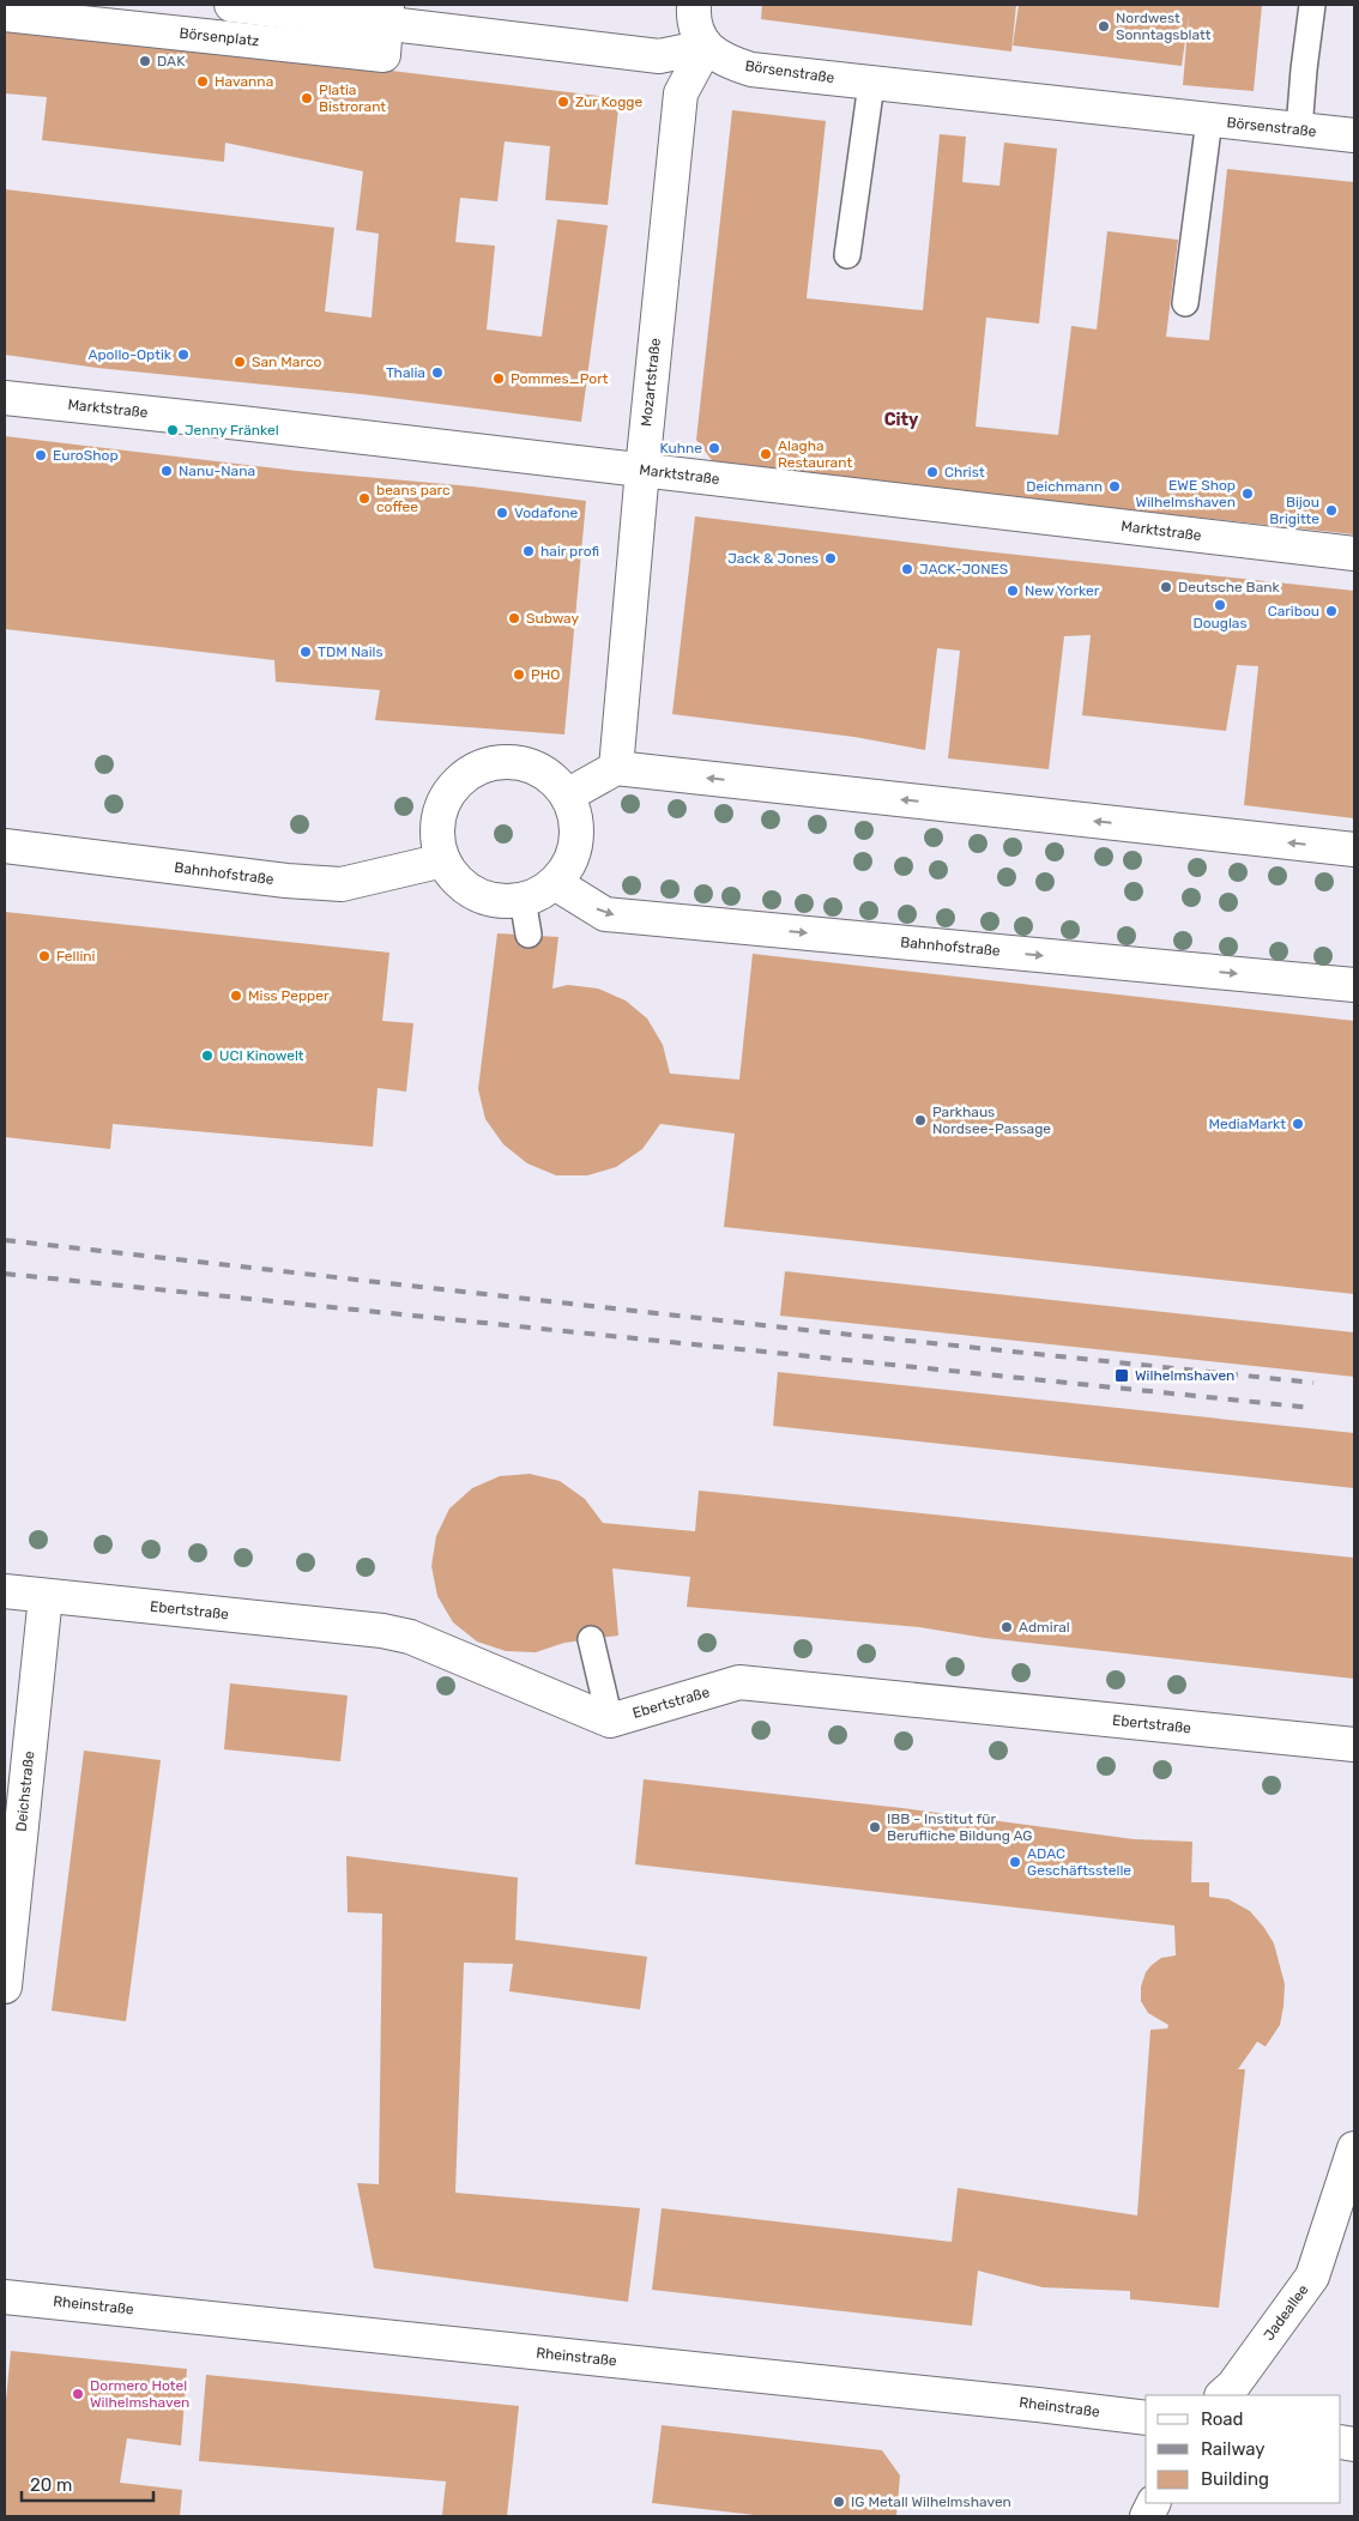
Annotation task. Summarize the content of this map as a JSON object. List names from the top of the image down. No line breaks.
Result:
{"streets":{"street":["Börsenplatz","Börsenstraße","Mozartstraße","Marktstraße","Bahnhofstraße","Ebertstraße","Deichstraße","Rheinstraße","Jadeallee"]},"crossings":[["Börsenstraße","Mozartstraße"],["Mozartstraße","Marktstraße"],["Ebertstraße","Deichstraße"]],"districts":["City"],"places":{"other":["Nordwest Sonntagsblatt","DAK","Havanna","Platia Bistrorant","Zur Kogge","Apollo-Optik","San Marco","Thalia","Pommes_Port","Jenny Fränkel","Kuhne","Alagha Restaurant","EuroShop","Nanu-Nana","Christ","Deichmann","EWE Shop Wilhelmshaven","beans parc coffee","Bijou Brigitte","Vodafone","hair profi","Jack & Jones","JACK-JONES","Deutsche Bank","New Yorker","Douglas","Caribou","Subway","TDM Nails","PHO","Fellini","Miss Pepper","UCI Kinowelt","Parkhaus Nordsee-Passage","MediaMarkt","Admiral","IBB - Institut für Berufliche Bildung AG","ADAC Geschäftsstelle","Dormero Hotel Wilhelmshaven","IG Metall Wilhelmshaven"],"transit":["Wilhelmshaven"]},"legend":["Road","Railway","Building"],"scale_bar":"20 m"}
